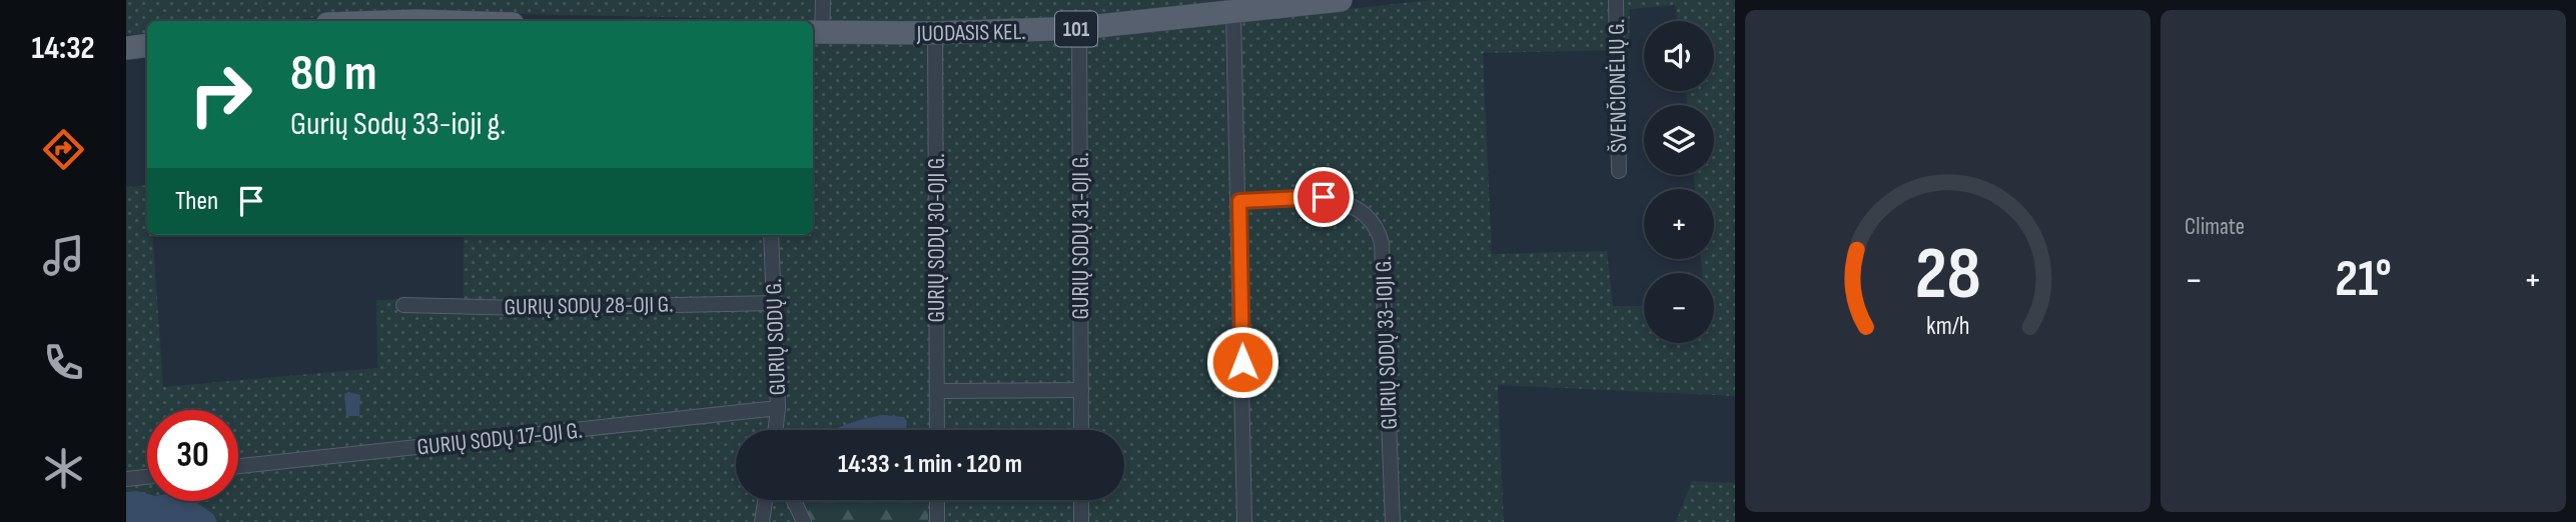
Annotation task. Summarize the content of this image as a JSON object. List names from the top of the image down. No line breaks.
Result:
{"streets":{"main road":["101","JUODASIS KEL."],"street":["ŠVENČIONĖLIŲ G.","GURIŲ SODŲ 31-OJI G.","GURIŲ SODŲ 30-OJI G.","GURIŲ SODŲ 28-OJI G.","GURIŲ SODŲ G.","GURIŲ SODŲ 33-IOJI G.","GURIŲ SODŲ 17-OJI G."]},"crossings":[["JUODASIS KEL.","GURIŲ SODŲ 31-OJI G."],["JUODASIS KEL.","GURIŲ SODŲ 30-OJI G."],["GURIŲ SODŲ 28-OJI G.","GURIŲ SODŲ G."],["GURIŲ SODŲ G.","GURIŲ SODŲ 17-OJI G."]],"page":{"tabs":"14:32","tile":"Climate","map_buttons":["+","−"],"turn":["80 m","Gurių Sodų 33-ioji g."],"then":"Then","heat":["−","21°","+"],"limit":"30","trip":"14:33 · 1 min · 120 m","gauge":["28","km/h"]}}
